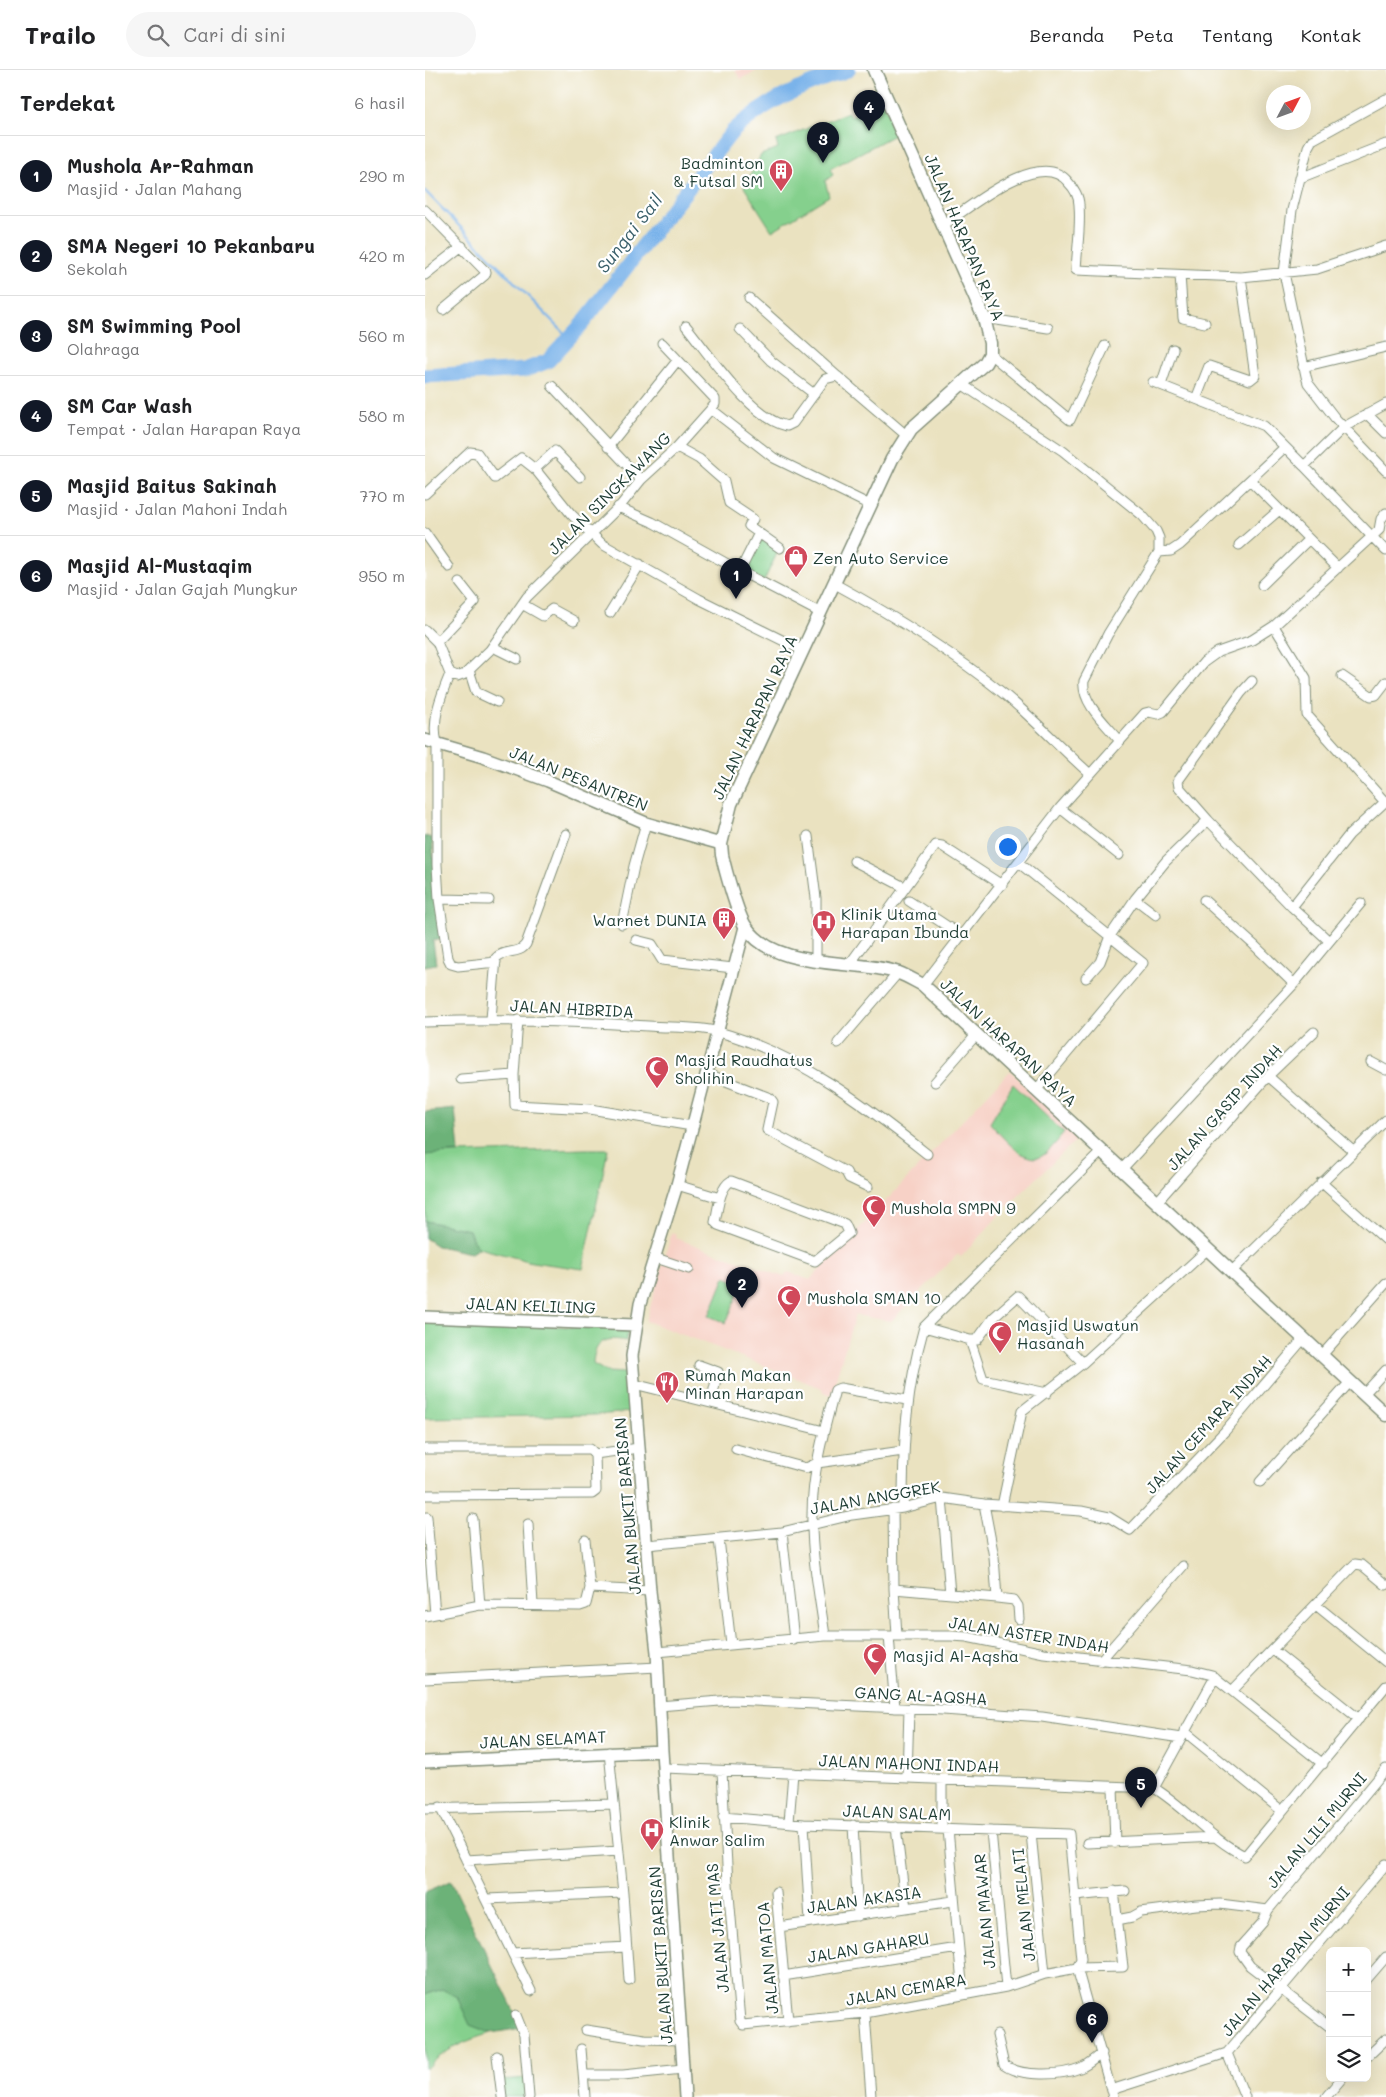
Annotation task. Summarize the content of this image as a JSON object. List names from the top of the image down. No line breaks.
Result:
{"streets":{"main road":["JALAN HARAPAN RAYA","JALAN PESANTREN","JALAN KELILING","JALAN BUKIT BARISAN","JALAN SELAMAT"],"street":["JALAN SINGKAWANG","JALAN HIBRIDA","JALAN GASIP INDAH","JALAN CEMARA INDAH","JALAN ANGGREK","JALAN ASTER INDAH","GANG AL-AQSHA","JALAN MAHONI INDAH","JALAN SALAM","JALAN LILI MURNI","JALAN AKASIA","JALAN MELATI","JALAN MAWAR","JALAN JATI MAS","JALAN GAHARU","JALAN MATOA","JALAN HARAPAN MURNI","JALAN CEMARA"]},"crossings":[["JALAN HARAPAN RAYA","JALAN PESANTREN"],["JALAN HARAPAN RAYA","JALAN GASIP INDAH"],["JALAN HARAPAN RAYA","JALAN CEMARA INDAH"],["JALAN HARAPAN RAYA","JALAN BUKIT BARISAN"],["JALAN HIBRIDA","JALAN BUKIT BARISAN"],["JALAN KELILING","JALAN BUKIT BARISAN"],["JALAN CEMARA INDAH","JALAN ANGGREK"],["JALAN ANGGREK","JALAN BUKIT BARISAN"],["JALAN BUKIT BARISAN","JALAN ASTER INDAH"],["JALAN BUKIT BARISAN","GANG AL-AQSHA"],["JALAN BUKIT BARISAN","JALAN SELAMAT"],["JALAN BUKIT BARISAN","JALAN MAHONI INDAH"],["JALAN MAHONI INDAH","JALAN JATI MAS"],["JALAN SALAM","JALAN MELATI"],["JALAN SALAM","JALAN MAWAR"],["JALAN SALAM","JALAN JATI MAS"],["JALAN LILI MURNI","JALAN HARAPAN MURNI"],["JALAN LILI MURNI","JALAN CEMARA"],["JALAN AKASIA","JALAN MATOA"],["JALAN MELATI","JALAN CEMARA"],["JALAN MAWAR","JALAN CEMARA"],["JALAN JATI MAS","JALAN CEMARA"],["JALAN GAHARU","JALAN MATOA"],["JALAN MATOA","JALAN CEMARA"]],"water":["Sungai Sail"],"places":{"building":["Badminton & Futsal SM","Warnet DUNIA"],"shop":["Zen Auto Service"],"hospital":["Klinik Utama Harapan Ibunda","Klinik Anwar Salim"],"mosque":["Masjid Raudhatus Sholihin","Mushola SMPN 9","Mushola SMAN 10","Masjid Uswatun Hasanah","Masjid Al-Aqsha"],"restaurant":["Rumah Makan Minan Harapan"]},"north":"top right","page":{"header":"Trailo","search":"Cari di sini","nav":["Beranda","Peta","Tentang","Kontak"],"heading":["Terdekat","6 hasil"],"pins":["4","3","1","2","5","6"],"list":[{"mark":"1","name":"Mushola Ar-Rahman","note":"Masjid · Jalan Mahang","value":"290 m"},{"mark":"2","name":"SMA Negeri 10 Pekanbaru","note":"Sekolah","value":"420 m"},{"mark":"3","name":"SM Swimming Pool","note":"Olahraga","value":"560 m"},{"mark":"4","name":"SM Car Wash","note":"Tempat · Jalan Harapan Raya","value":"580 m"},{"mark":"5","name":"Masjid Baitus Sakinah","note":"Masjid · Jalan Mahoni Indah","value":"770 m"},{"mark":"6","name":"Masjid Al-Mustaqim","note":"Masjid · Jalan Gajah Mungkur","value":"950 m"}],"map_buttons":["+","−"]}}
